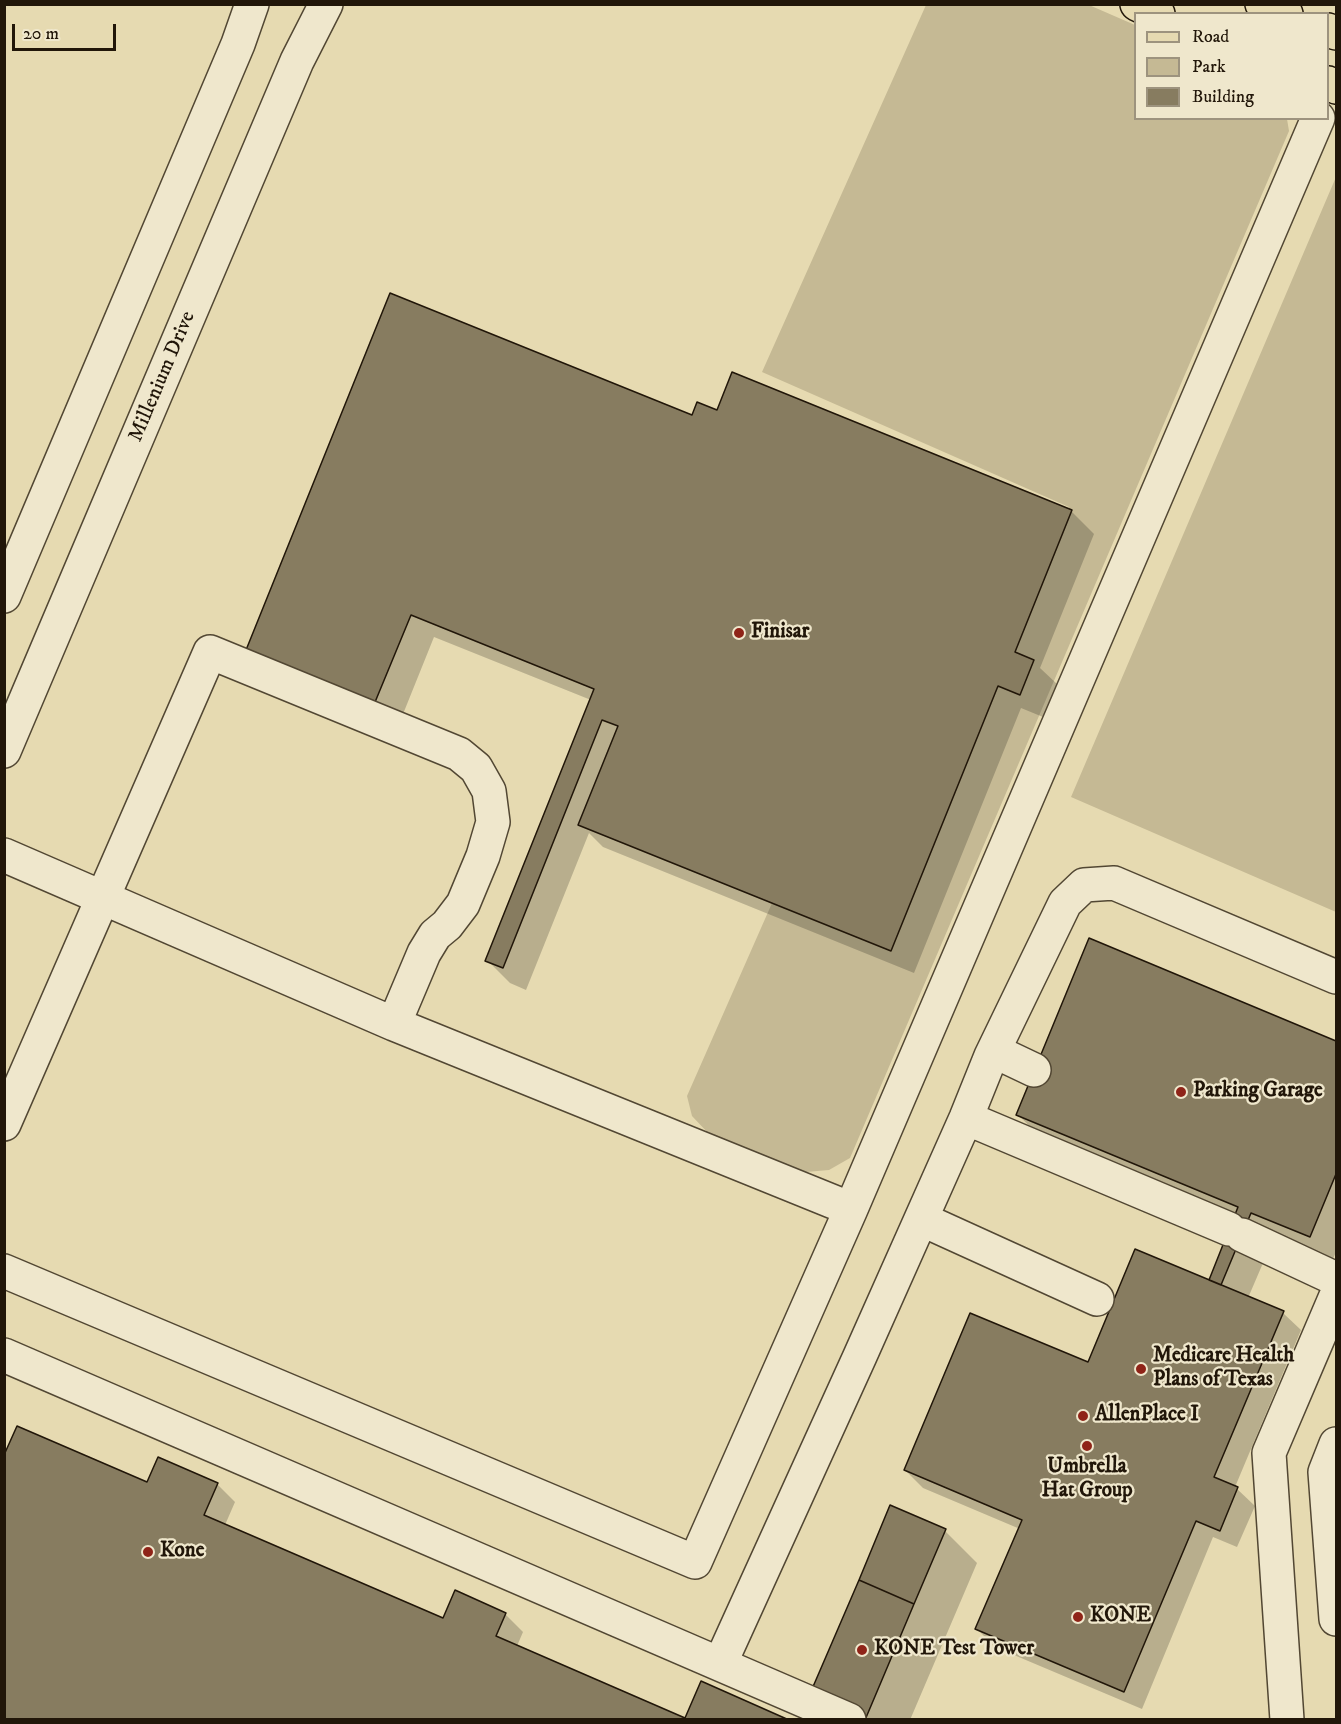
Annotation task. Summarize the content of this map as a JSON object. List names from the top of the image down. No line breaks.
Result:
{"streets":{"street":["Millenium Drive"]},"places":["Finisar","Parking Garage","Medicare Health Plans of Texas","AllenPlace I","Umbrella Hat Group","Kone","KONE","KONE Test Tower"],"legend":["Road","Park","Building"],"scale_bar":"20 m"}
